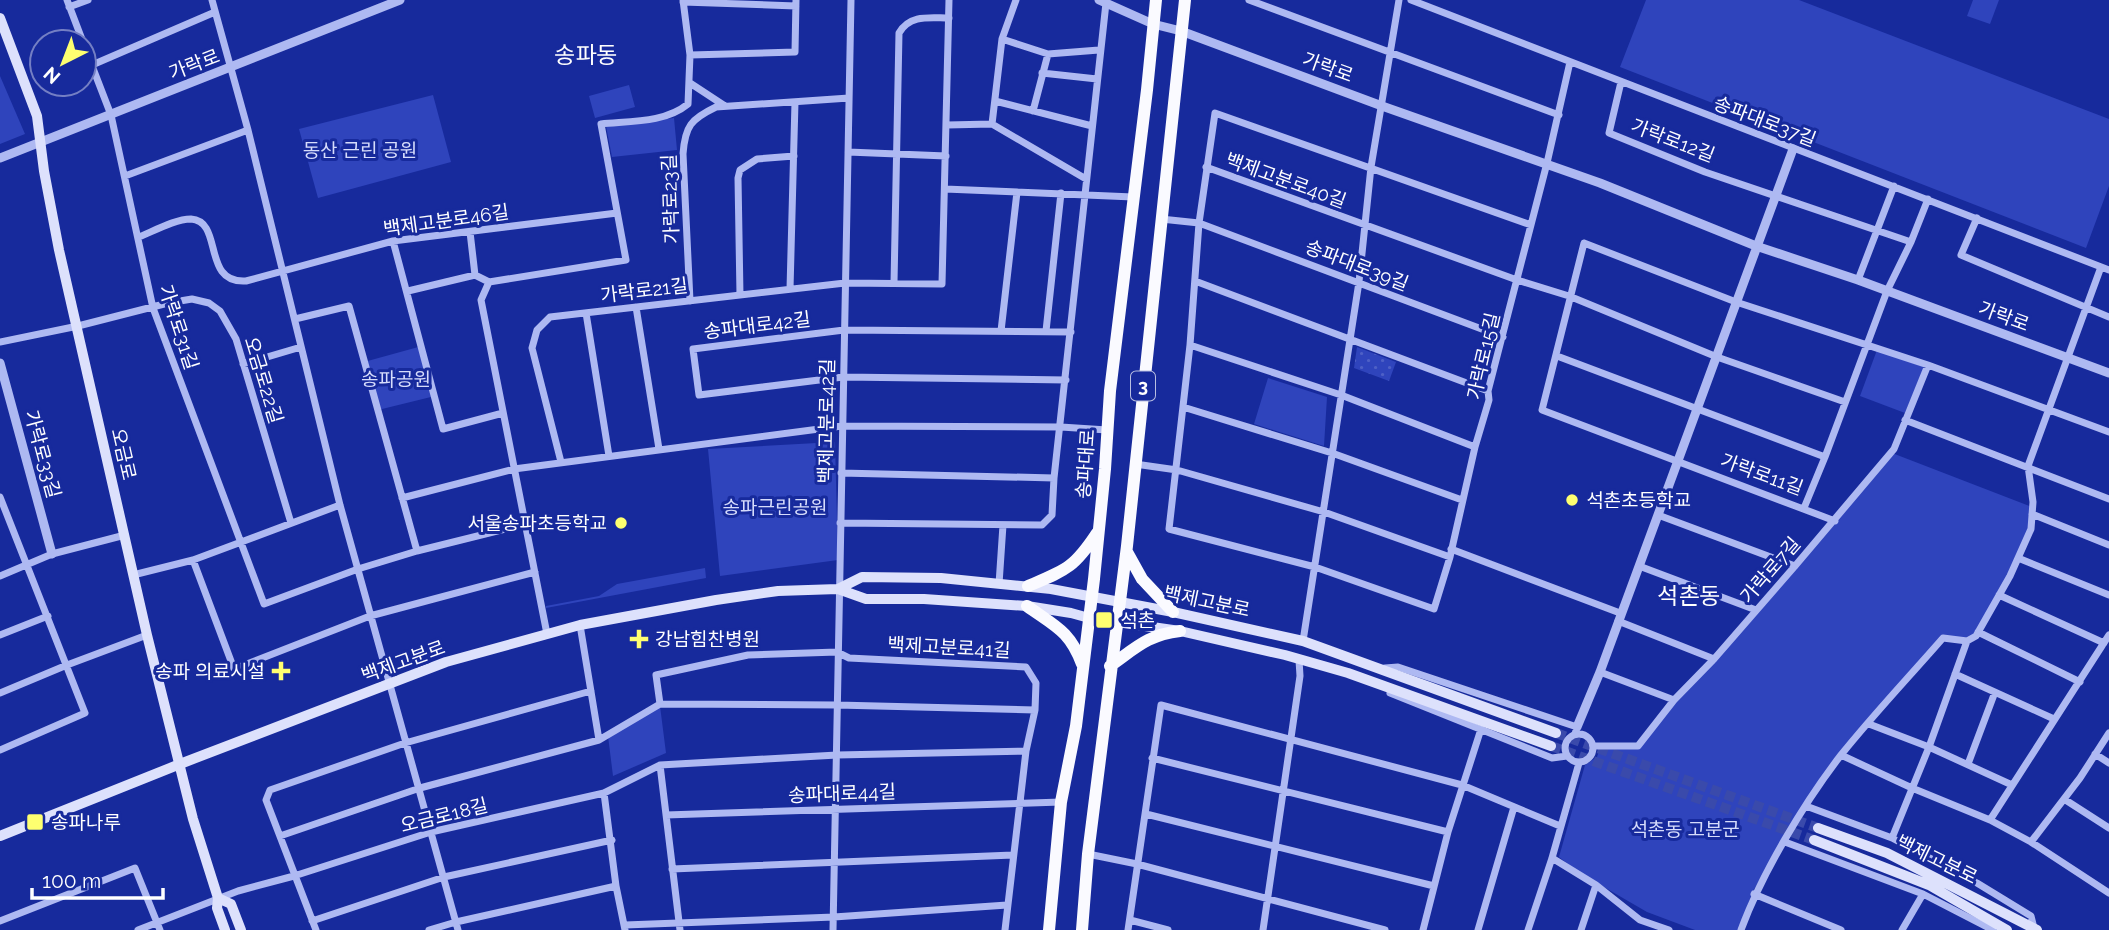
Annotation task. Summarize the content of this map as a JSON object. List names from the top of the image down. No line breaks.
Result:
{"streets":{"main road":["3","오금로","송파대로","백제고분로"],"street":["가락로","송파대로37길","가락로12길","백제고분로40길","가락로23길","백제고분로46길","송파대로39길","가락로21길","송파대로42길","가락로31길","가락로15길","오금로22길","백제고분로42길","가락로33길","가락로11길","가락로7길","백제고분로41길","송파대로44길","오금로18길"]},"crossings":[["가락로","백제고분로40길"],["가락로","가락로31길"],["가락로","가락로15길"],["가락로","3"],["가락로","오금로"],["가락로","송파대로"],["송파대로37길","가락로12길"],["백제고분로40길","송파대로39길"],["백제고분로40길","가락로15길"],["백제고분로40길","백제고분로"],["가락로23길","가락로21길"],["가락로23길","백제고분로42길"],["백제고분로46길","가락로31길"],["송파대로39길","가락로15길"],["송파대로39길","3"],["가락로21길","백제고분로42길"],["송파대로42길","백제고분로42길"],["가락로31길","오금로22길"],["오금로22길","오금로"],["3","백제고분로"],["백제고분로42길","백제고분로"],["오금로","백제고분로"],["오금로","오금로18길"],["송파대로","백제고분로"],["송파대로","송파대로44길"],["가락로11길","가락로7길"]],"districts":["송파동","석촌동"],"parks":["동산 근린 공원","송파공원","송파근린공원","석촌동 고분군"],"places":{"other":["석촌초등학교","서울송파초등학교"],"transit":["석촌","송파나루"],"health":["강남힘찬병원","송파 의료시설"]},"scale_bar":"100 m","north":"bottom left"}
